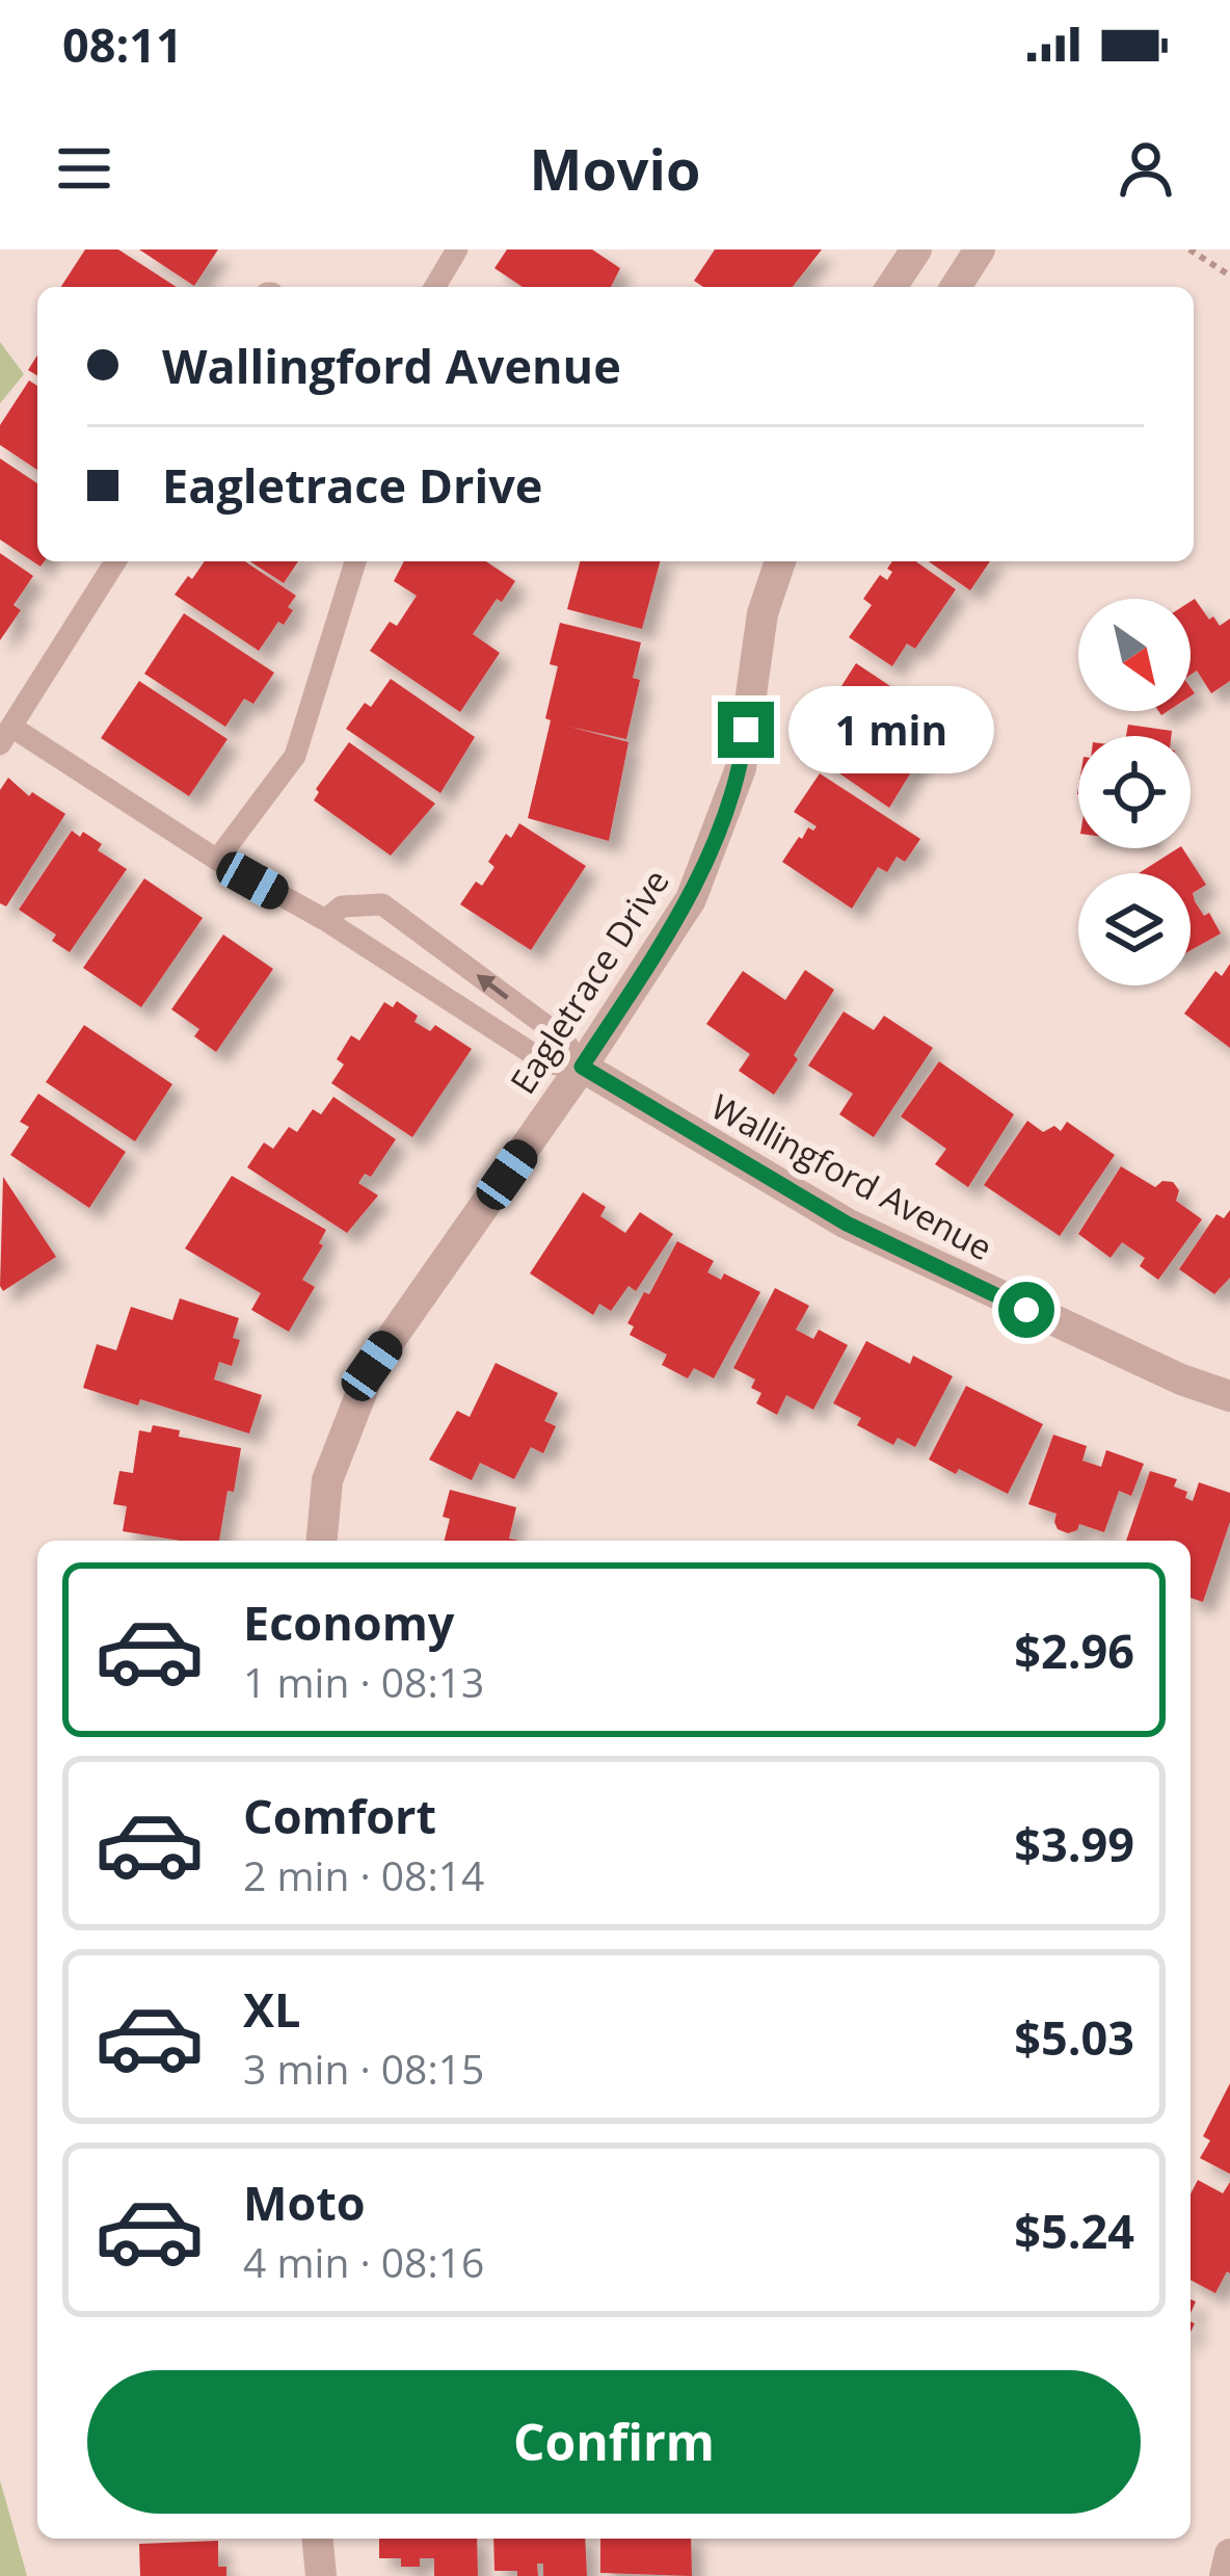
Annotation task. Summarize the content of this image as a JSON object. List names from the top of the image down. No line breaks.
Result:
{"streets":{"street":["Eagletrace Drive","Wallingford Avenue"]},"crossings":[["Eagletrace Drive","Wallingford Avenue"]],"north":"bottom right","page":{"status":"08:11","header":"Movio","banner":["Wallingford Avenue","Eagletrace Drive"],"bubble":"1 min","list":[{"name":"Economy","note":"1 min · 08:13","value":"$2.96"},{"name":"Comfort","note":"2 min · 08:14","value":"$3.99"},{"name":"XL","note":"3 min · 08:15","value":"$5.03"},{"name":"Moto","note":"4 min · 08:16","value":"$5.24"}],"buttons":"Confirm"}}
